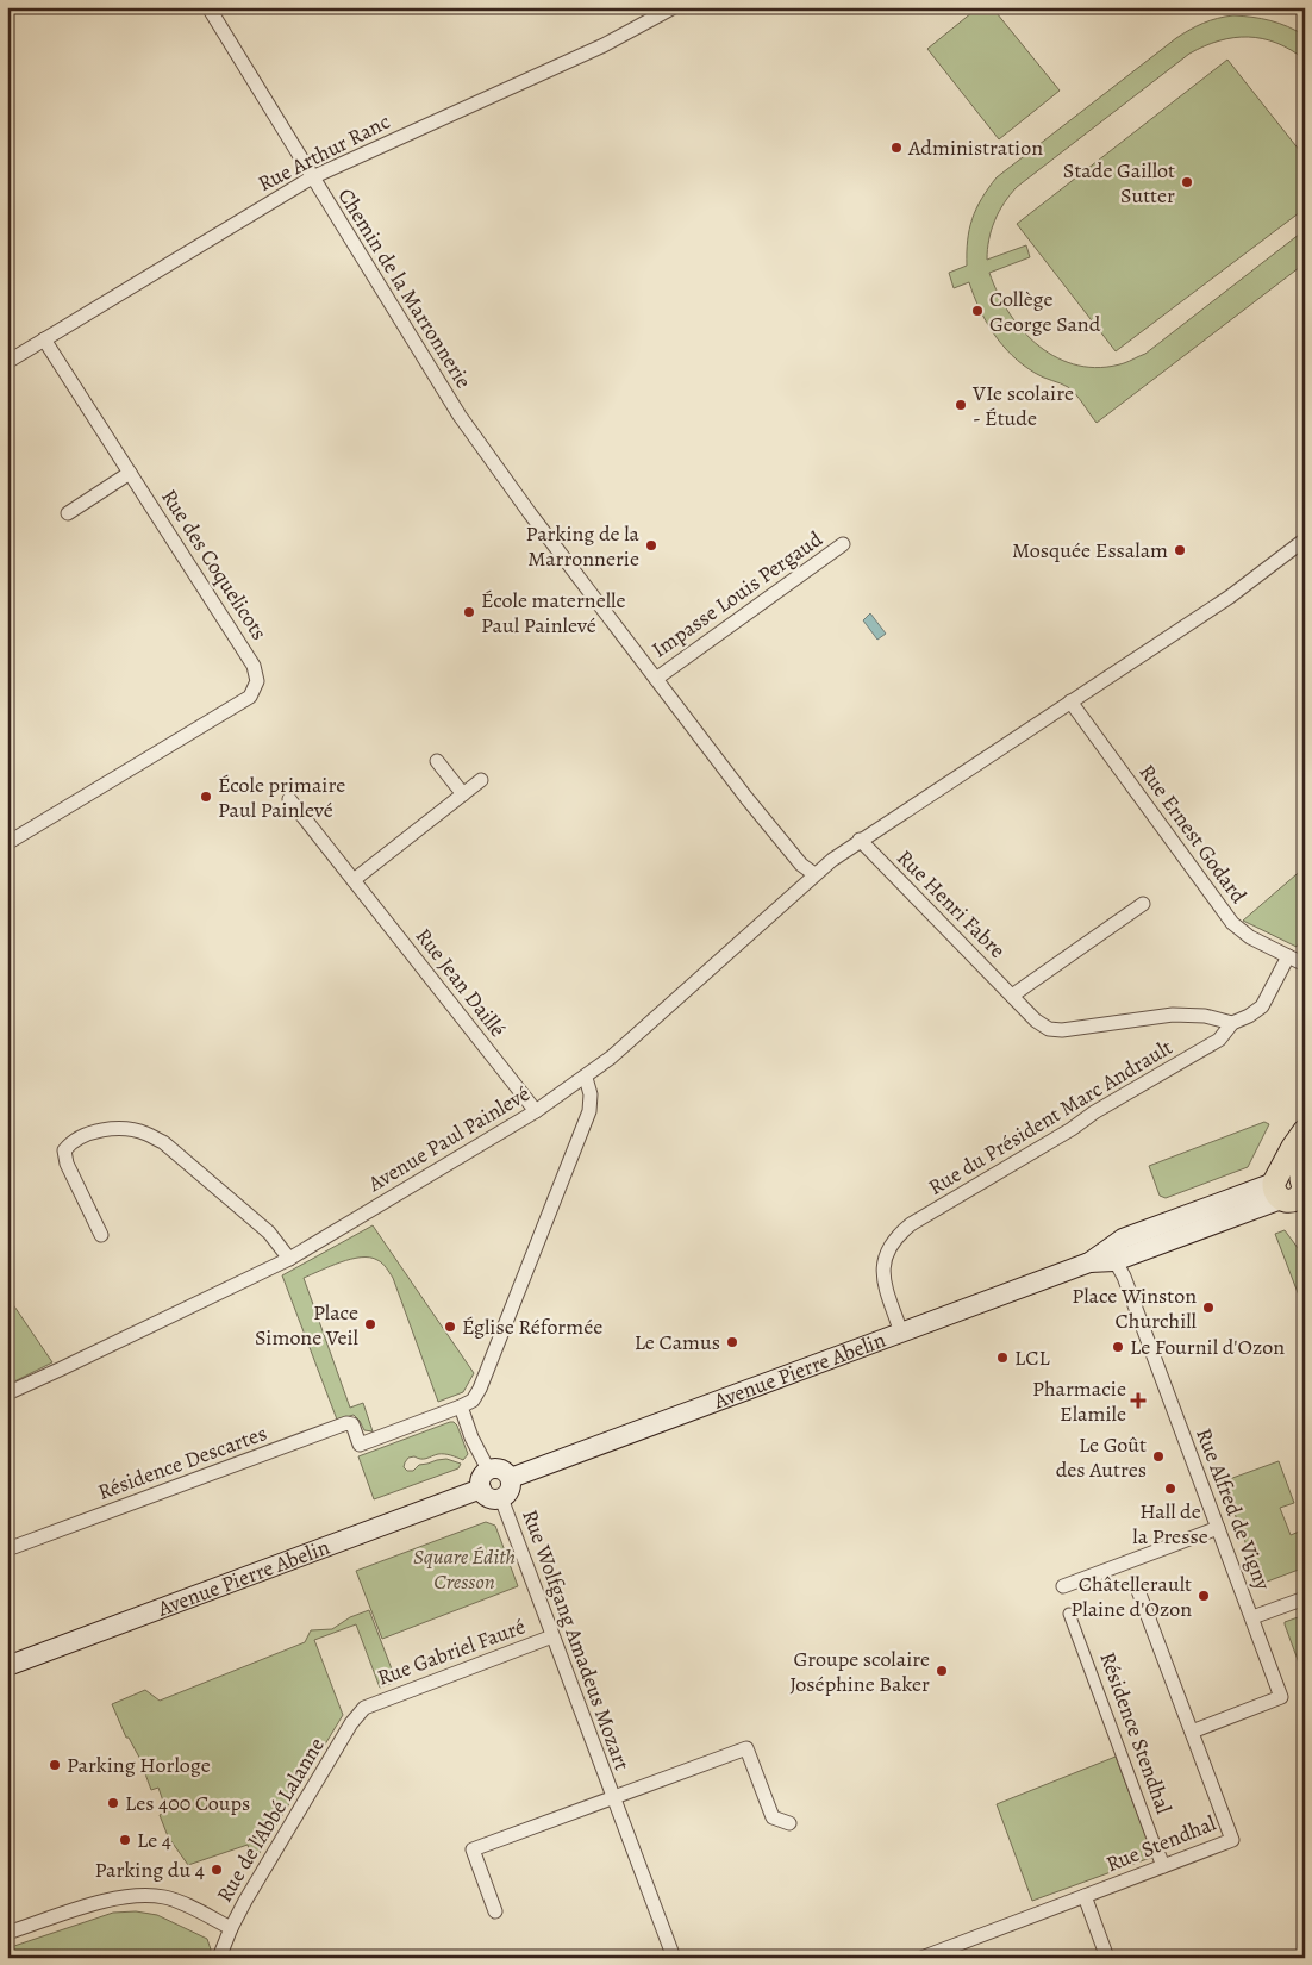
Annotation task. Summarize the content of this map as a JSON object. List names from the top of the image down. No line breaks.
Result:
{"streets":{"main road":["Avenue Pierre Abelin"],"street":["Rue Arthur Ranc","Chemin de la Marronnerie","Rue des Coquelicots","Impasse Louis Pergaud","Rue Ernest Godard","Rue Henri Fabre","Rue Jean Daillé","Rue du Président Marc Andrault","Avenue Paul Painlevé","Résidence Descartes","Rue Alfred de Vigny","Rue Wolfgang Amadeus Mozart","Rue Gabriel Fauré","Résidence Stendhal","Rue de l'Abbé Lalanne","Rue Stendhal"]},"crossings":[["Rue Arthur Ranc","Chemin de la Marronnerie"],["Rue Arthur Ranc","Rue des Coquelicots"],["Chemin de la Marronnerie","Impasse Louis Pergaud"],["Chemin de la Marronnerie","Avenue Paul Painlevé"],["Rue Ernest Godard","Rue du Président Marc Andrault"],["Rue Ernest Godard","Avenue Paul Painlevé"],["Rue Henri Fabre","Rue du Président Marc Andrault"],["Rue Henri Fabre","Avenue Paul Painlevé"],["Rue Jean Daillé","Avenue Paul Painlevé"],["Rue du Président Marc Andrault","Avenue Pierre Abelin"],["Avenue Pierre Abelin","Rue Alfred de Vigny"],["Avenue Pierre Abelin","Rue Wolfgang Amadeus Mozart"],["Rue Alfred de Vigny","Rue Stendhal"],["Rue Wolfgang Amadeus Mozart","Rue Gabriel Fauré"],["Rue Gabriel Fauré","Rue de l'Abbé Lalanne"],["Résidence Stendhal","Rue Stendhal"]],"parks":["Square Édith Cresson"],"places":{"other":["Administration","Stade Gaillot Sutter","Collège George Sand","VIe scolaire - Étude","Parking de la Marronnerie","Mosquée Essalam","École maternelle Paul Painlevé","École primaire Paul Painlevé","Place Winston Churchill","Place Simone Veil","Église Réformée","Le Camus","Le Fournil d'Ozon","LCL","Le Goût des Autres","Hall de la Presse","Châtellerault Plaine d'Ozon","Groupe scolaire Joséphine Baker","Parking Horloge","Les 400 Coups","Le 4","Parking du 4"],"health":["Pharmacie Elamile"]}}
